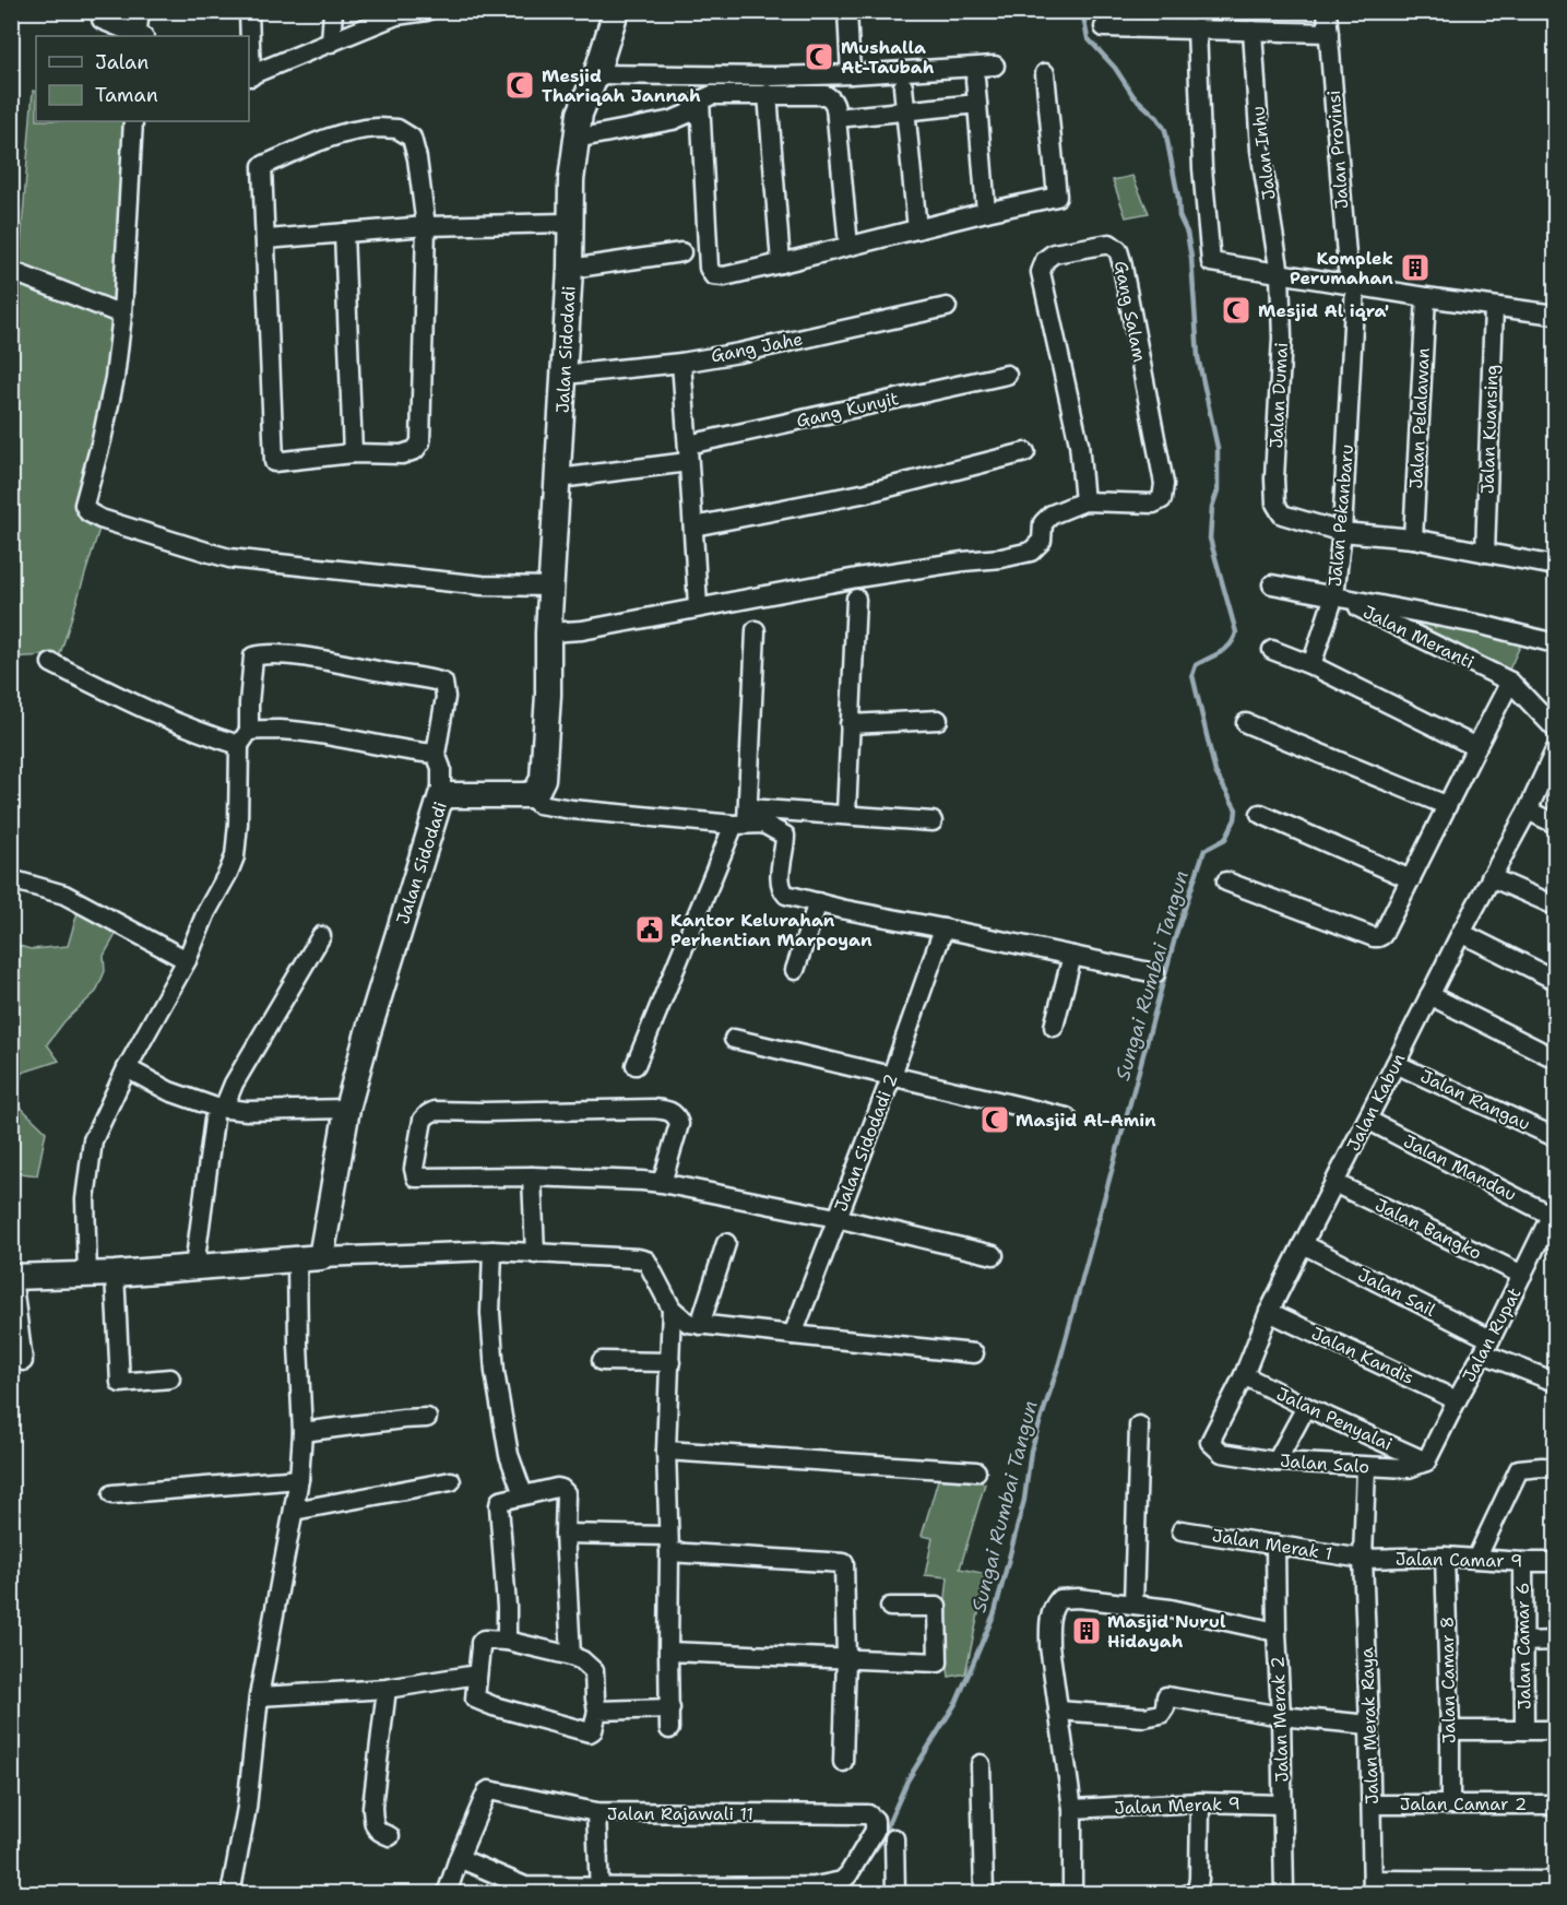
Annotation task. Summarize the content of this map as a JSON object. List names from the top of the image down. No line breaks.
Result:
{"streets":{"street":["Jalan Provinsi","Jalan Inhu","Gang Salam","Gang Jahe","Jalan Sidodadi","Jalan Dumai","Gang Kunyit","Jalan Pelalawan","Jalan Kuansing","Jalan Pekanbaru","Jalan Meranti","Jalan Rangau","Jalan Kabun","Jalan Sidodadi 2","Jalan Mandau","Jalan Bangko","Jalan Sail","Jalan Rupat","Jalan Kandis","Jalan Penyalai","Jalan Salo","Jalan Merak 1","Jalan Camar 9","Jalan Camar 6","Jalan Camar 8","Jalan Merak 2","Jalan Merak Raya","Jalan Camar 2","Jalan Merak 9","Jalan Rajawali 11"]},"crossings":[["Jalan Provinsi","Jalan Pekanbaru"],["Jalan Inhu","Jalan Dumai"],["Gang Jahe","Jalan Sidodadi"],["Jalan Sidodadi","Gang Kunyit"],["Jalan Dumai","Jalan Pelalawan"],["Jalan Dumai","Jalan Kuansing"],["Jalan Dumai","Jalan Pekanbaru"],["Jalan Pekanbaru","Jalan Meranti"],["Jalan Rangau","Jalan Kabun"],["Jalan Kabun","Jalan Mandau"],["Jalan Kabun","Jalan Bangko"],["Jalan Kabun","Jalan Sail"],["Jalan Kabun","Jalan Kandis"],["Jalan Kabun","Jalan Penyalai"],["Jalan Kabun","Jalan Salo"],["Jalan Mandau","Jalan Rupat"],["Jalan Bangko","Jalan Rupat"],["Jalan Sail","Jalan Rupat"],["Jalan Rupat","Jalan Kandis"],["Jalan Rupat","Jalan Penyalai"],["Jalan Rupat","Jalan Salo"],["Jalan Penyalai","Jalan Salo"],["Jalan Salo","Jalan Merak Raya"],["Jalan Merak 1","Jalan Camar 9"],["Jalan Merak 1","Jalan Merak 2"],["Jalan Merak 1","Jalan Merak Raya"],["Jalan Camar 9","Jalan Camar 6"],["Jalan Camar 9","Jalan Camar 8"],["Jalan Camar 9","Jalan Merak Raya"],["Jalan Camar 8","Jalan Camar 2"],["Jalan Merak 2","Jalan Merak 9"],["Jalan Merak Raya","Jalan Camar 2"]],"water":["Sungai Rumbai Tangun"],"places":{"mosque":["Mushalla At-Taubah","Mesjid Thariqah Jannah","Mesjid Al iqra'","Masjid Al-Amin"],"building":["Komplek Perumahan","Masjid Nurul Hidayah"],"public building":["Kantor Kelurahan Perhentian Marpoyan"]},"legend":["Jalan","Taman"]}
